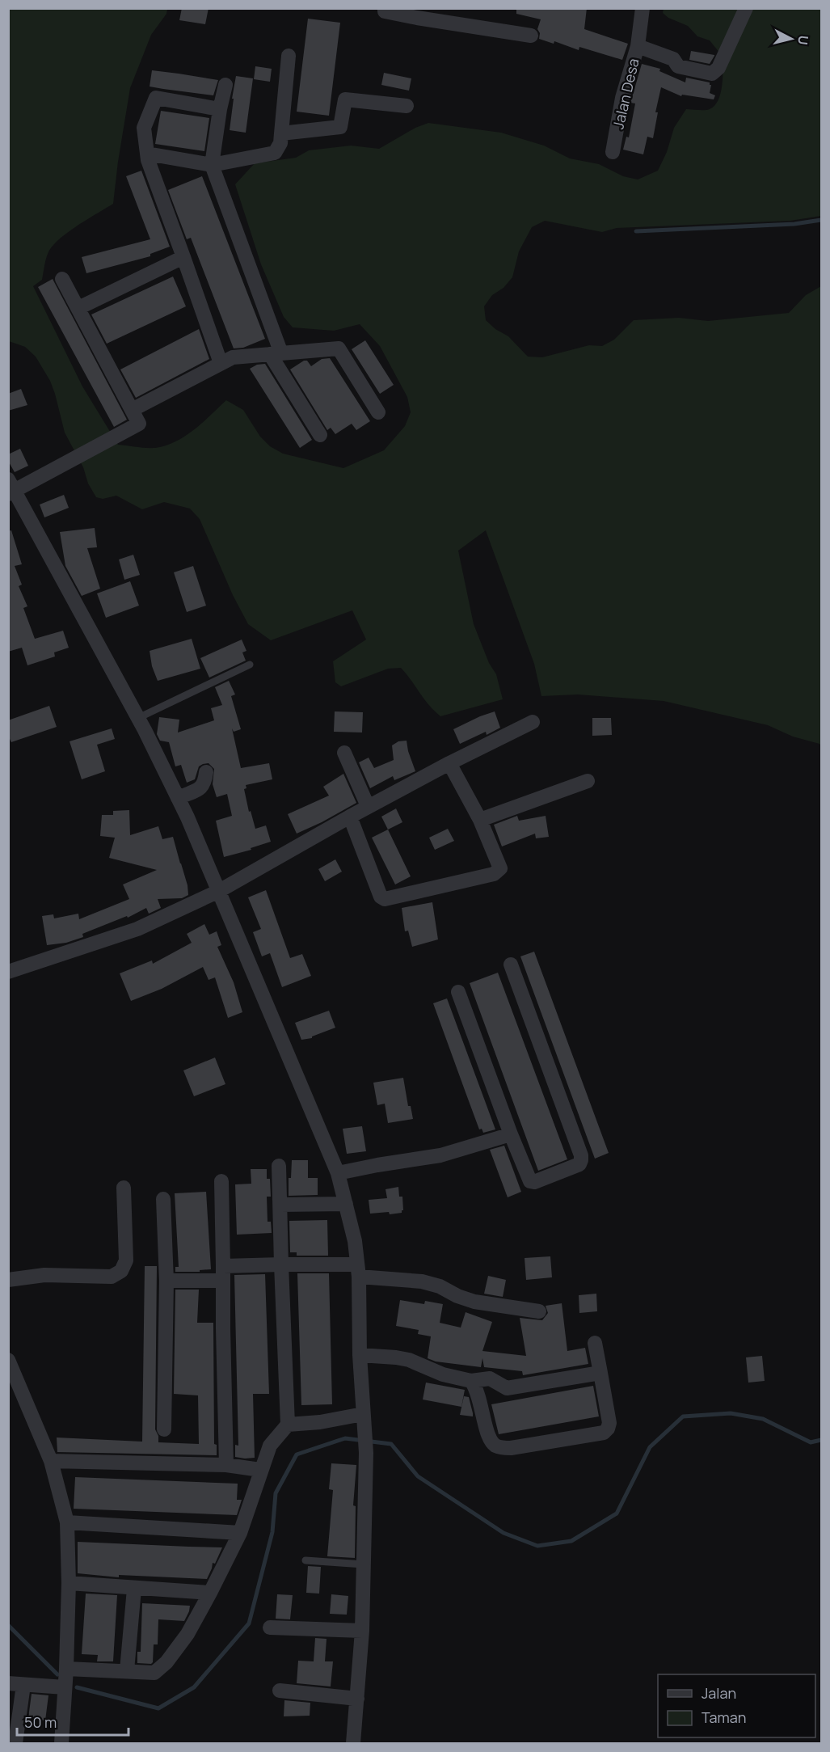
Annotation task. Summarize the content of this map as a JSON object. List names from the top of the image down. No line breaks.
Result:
{"streets":{"street":["Jalan Desa"]},"legend":["Jalan","Taman"],"scale_bar":"50 m","north":"right"}
